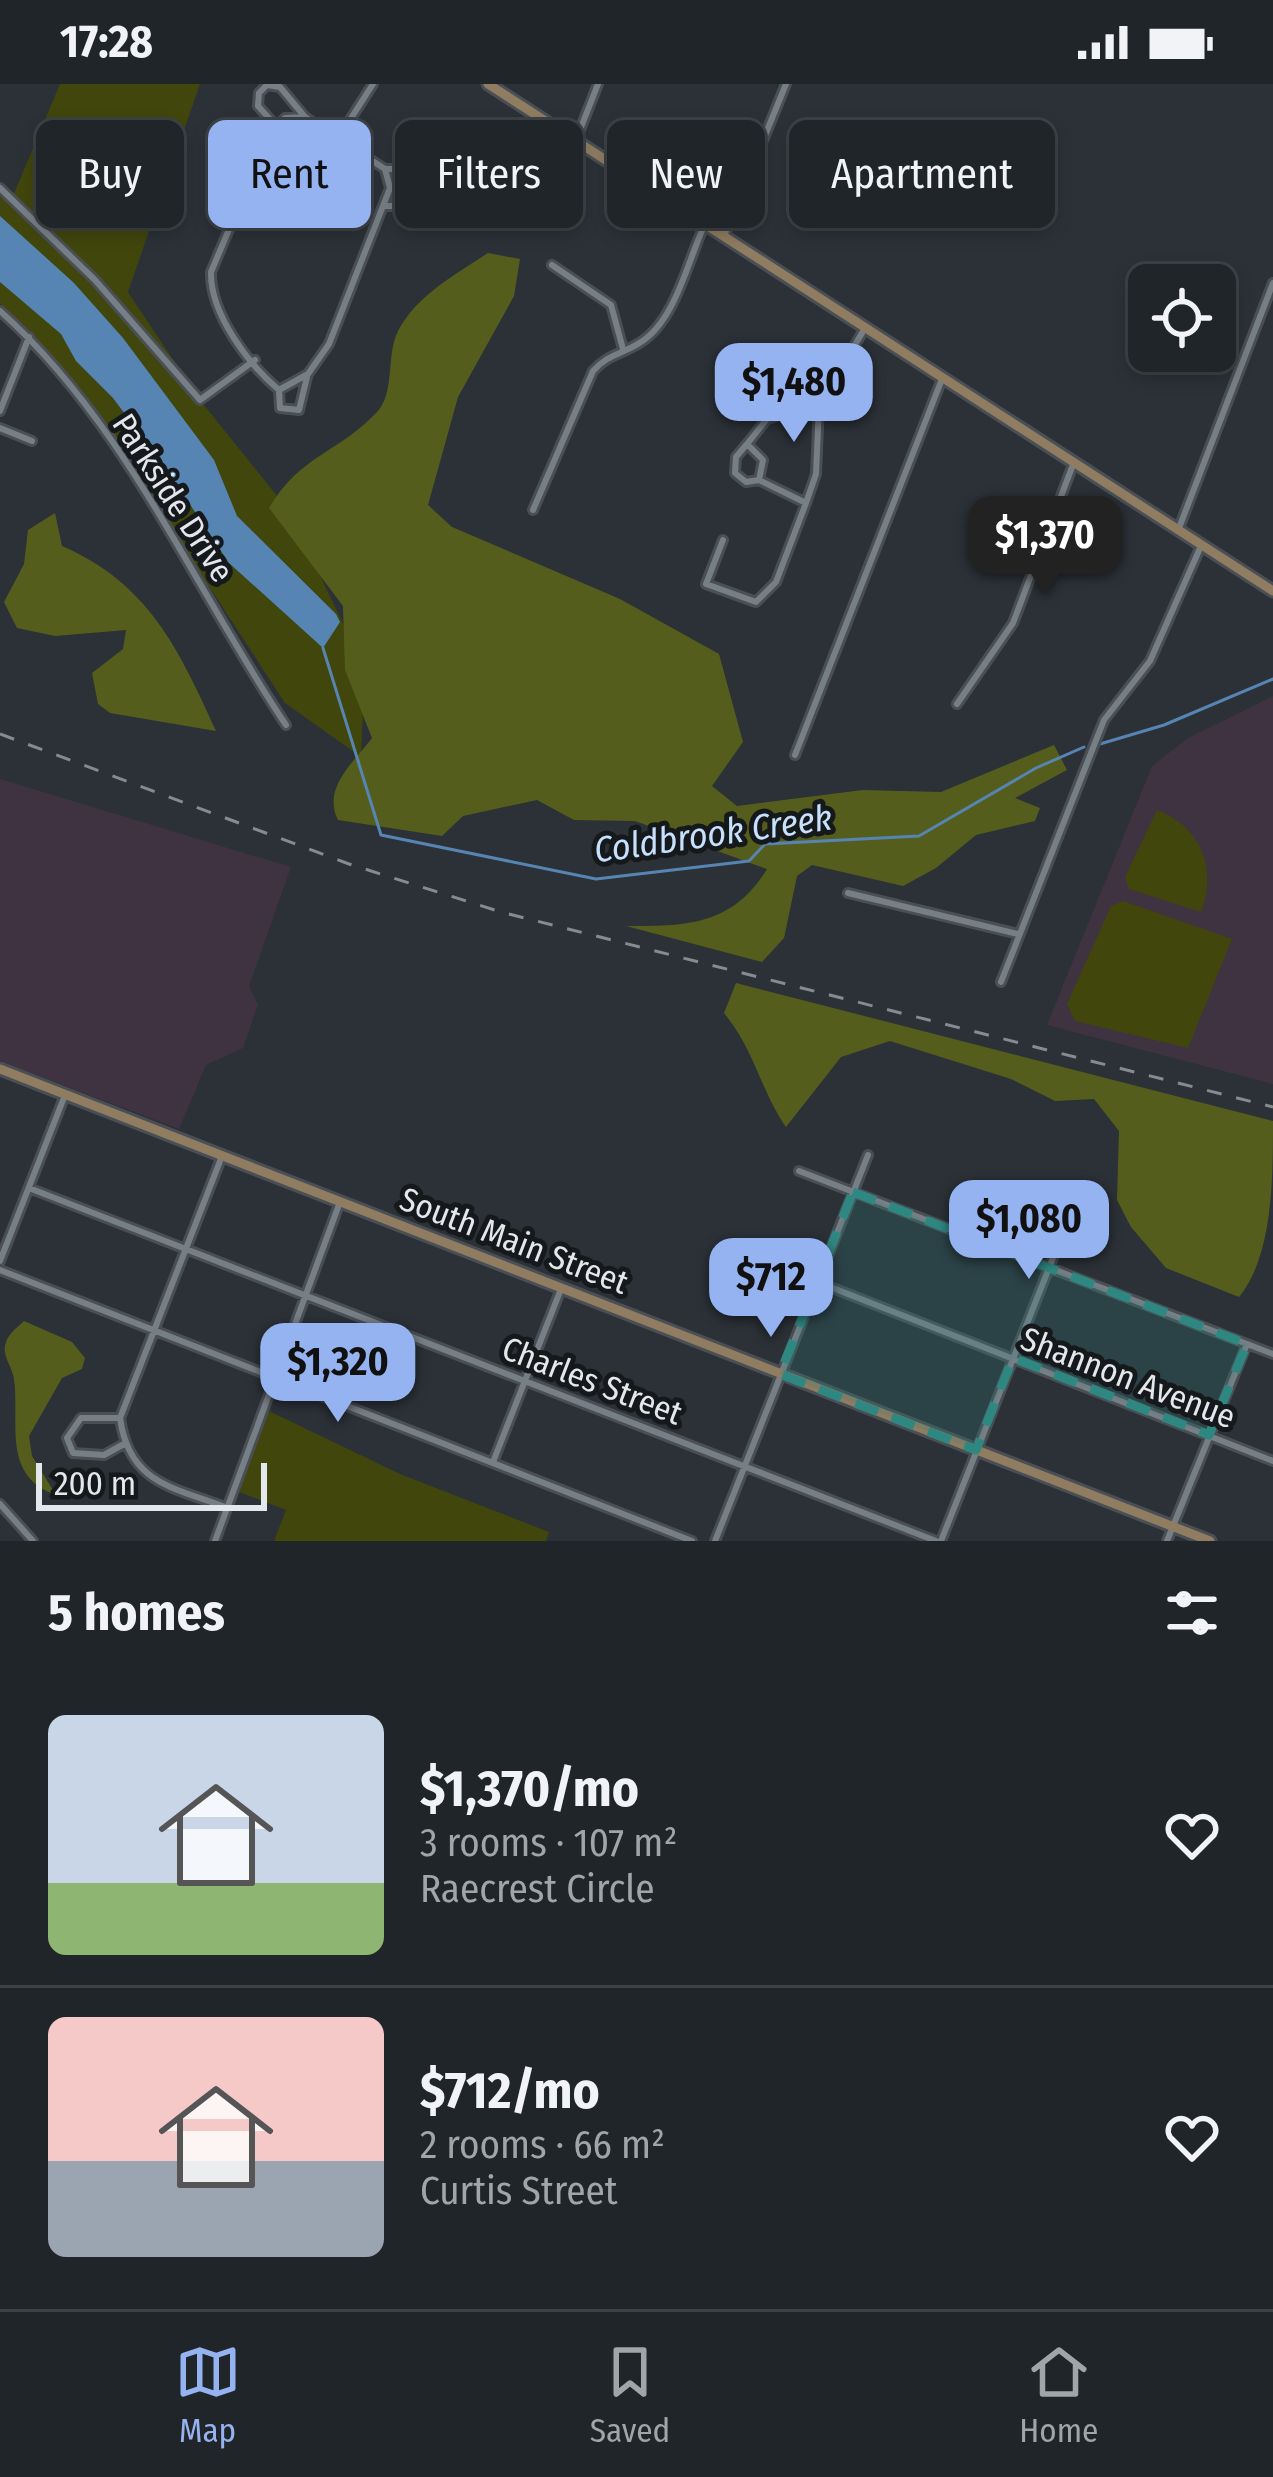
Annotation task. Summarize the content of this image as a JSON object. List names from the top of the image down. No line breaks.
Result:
{"streets":{"street":["Parkside Drive","South Main Street","Shannon Avenue","Charles Street"]},"water":["Coldbrook Creek"],"scale_bar":"200 m","page":{"status":"17:28","chip":["Buy","Rent","Filters","New","Apartment"],"price":["$1,480","$1,370","$1,080","$712","$1,320"],"scale":"200 m","heading":"5 homes","list":[{"name":"$1,370/mo","note":"3 rooms · 107 m² · Raecrest Circle"},{"name":"$712/mo","note":"2 rooms · 66 m² · Curtis Street"}],"tabs":["Map","Saved","Home"]}}
